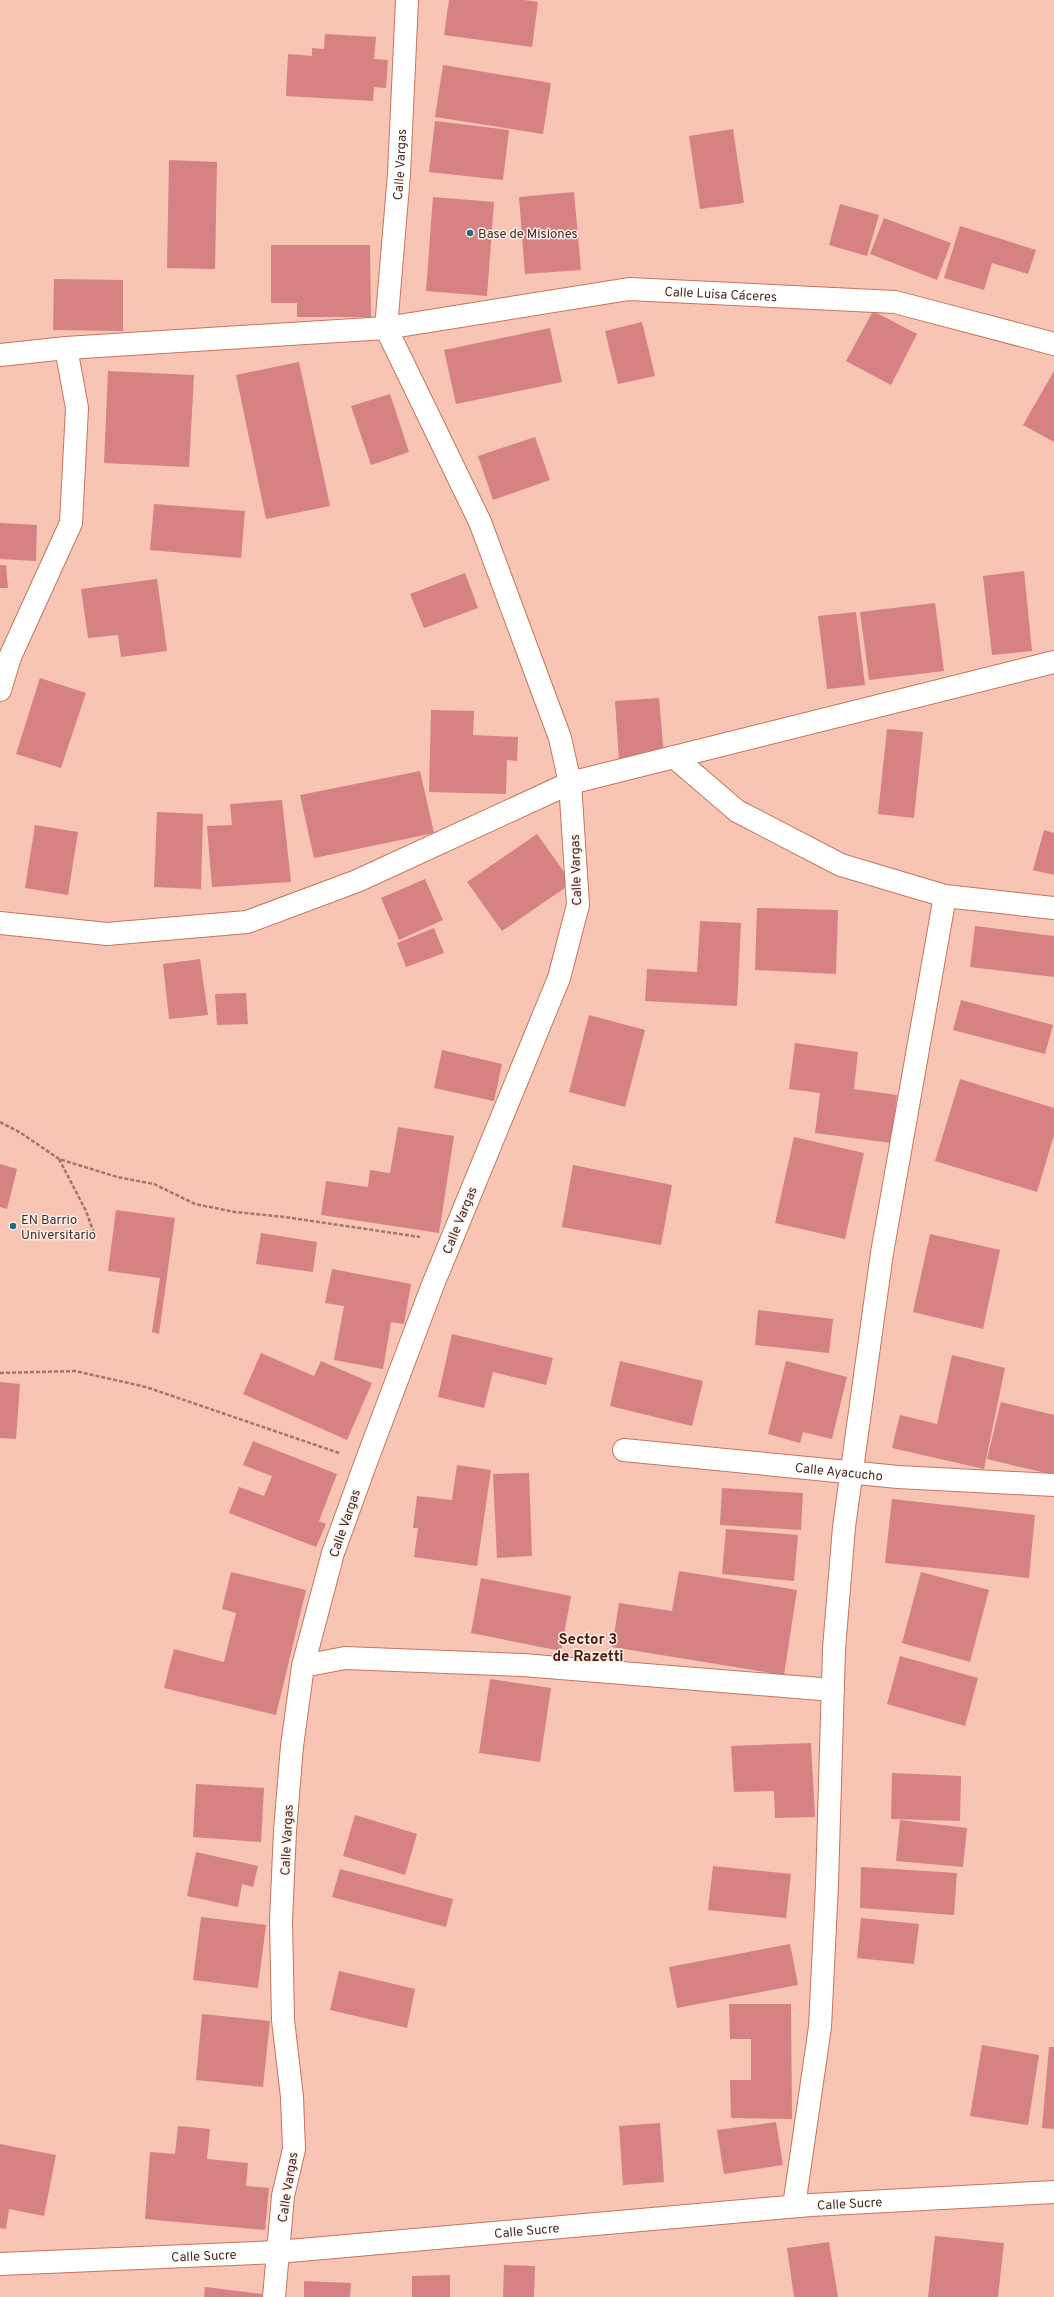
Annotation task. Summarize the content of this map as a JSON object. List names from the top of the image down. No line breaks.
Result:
{"streets":{"street":["Calle Vargas","Calle Luisa Cáceres","Calle Ayacucho","Calle Sucre"]},"crossings":[["Calle Vargas","Calle Luisa Cáceres"],["Calle Vargas","Calle Sucre"]],"districts":["Sector 3 de Razetti"],"places":["Base de Misiones","EN Barrio Universitario"]}
